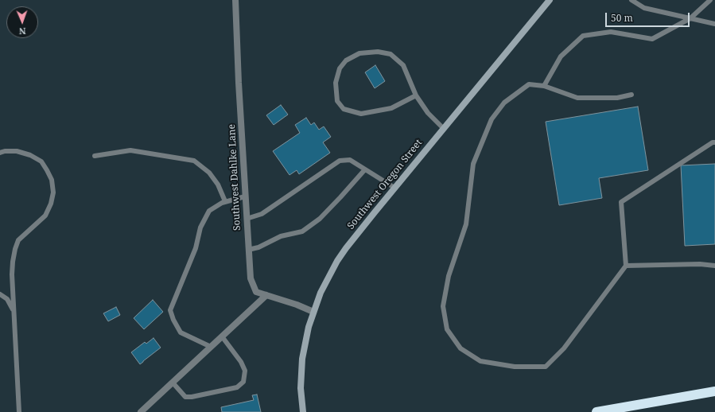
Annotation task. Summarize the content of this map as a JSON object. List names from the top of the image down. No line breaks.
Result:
{"streets":{"main road":["Southwest Oregon Street"],"street":["Southwest Dahlke Lane"]},"crossings":[["Southwest Dahlke Lane","Southwest Oregon Street"]],"scale_bar":"50 m","north":"bottom"}
